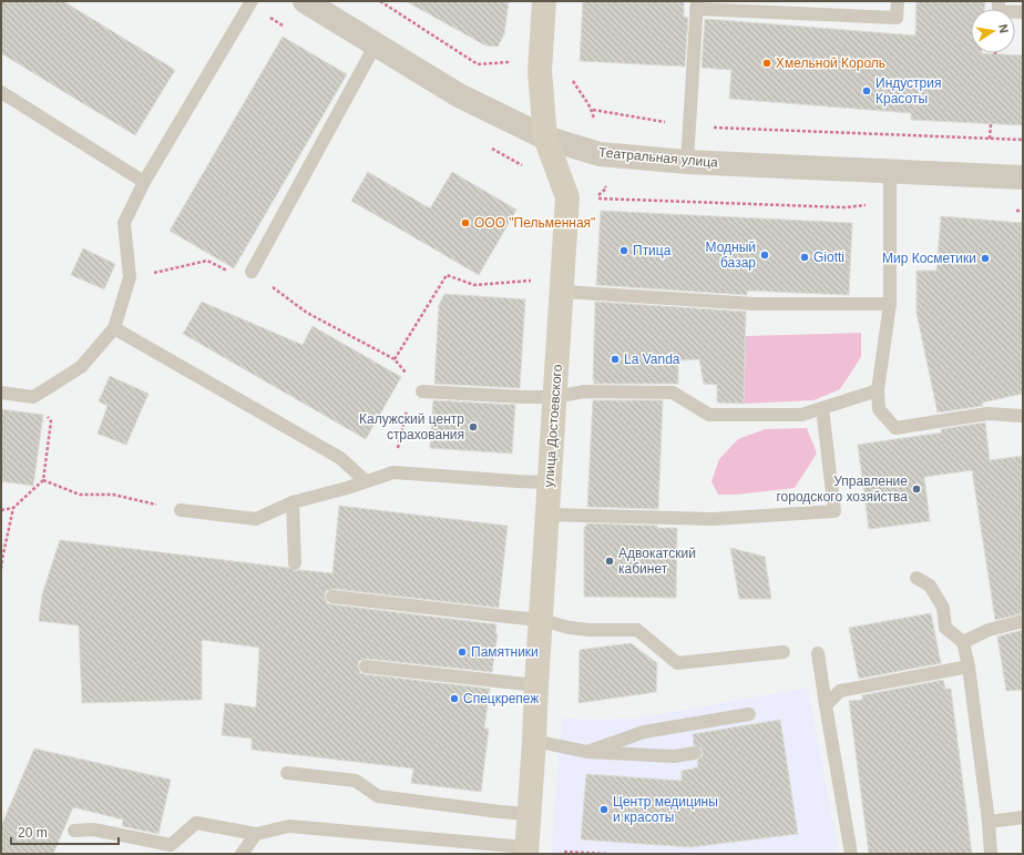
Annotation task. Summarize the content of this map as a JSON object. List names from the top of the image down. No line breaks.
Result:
{"streets":{"street":["Театральная улица","улица Достоевского"]},"crossings":[["Театральная улица","улица Достоевского"]],"places":["Хмельной Король","Индустрия Красоты","ООО \"Пельменная\"","Птица","Модный базар","Giotti","Мир Косметики","La Vanda","Калужский центр страхования","Управление городского хозяйства","Адвокатский кабинет","Памятники","Спецкрепеж","Центр медицины и красоты"],"scale_bar":"20 m","north":"right"}
